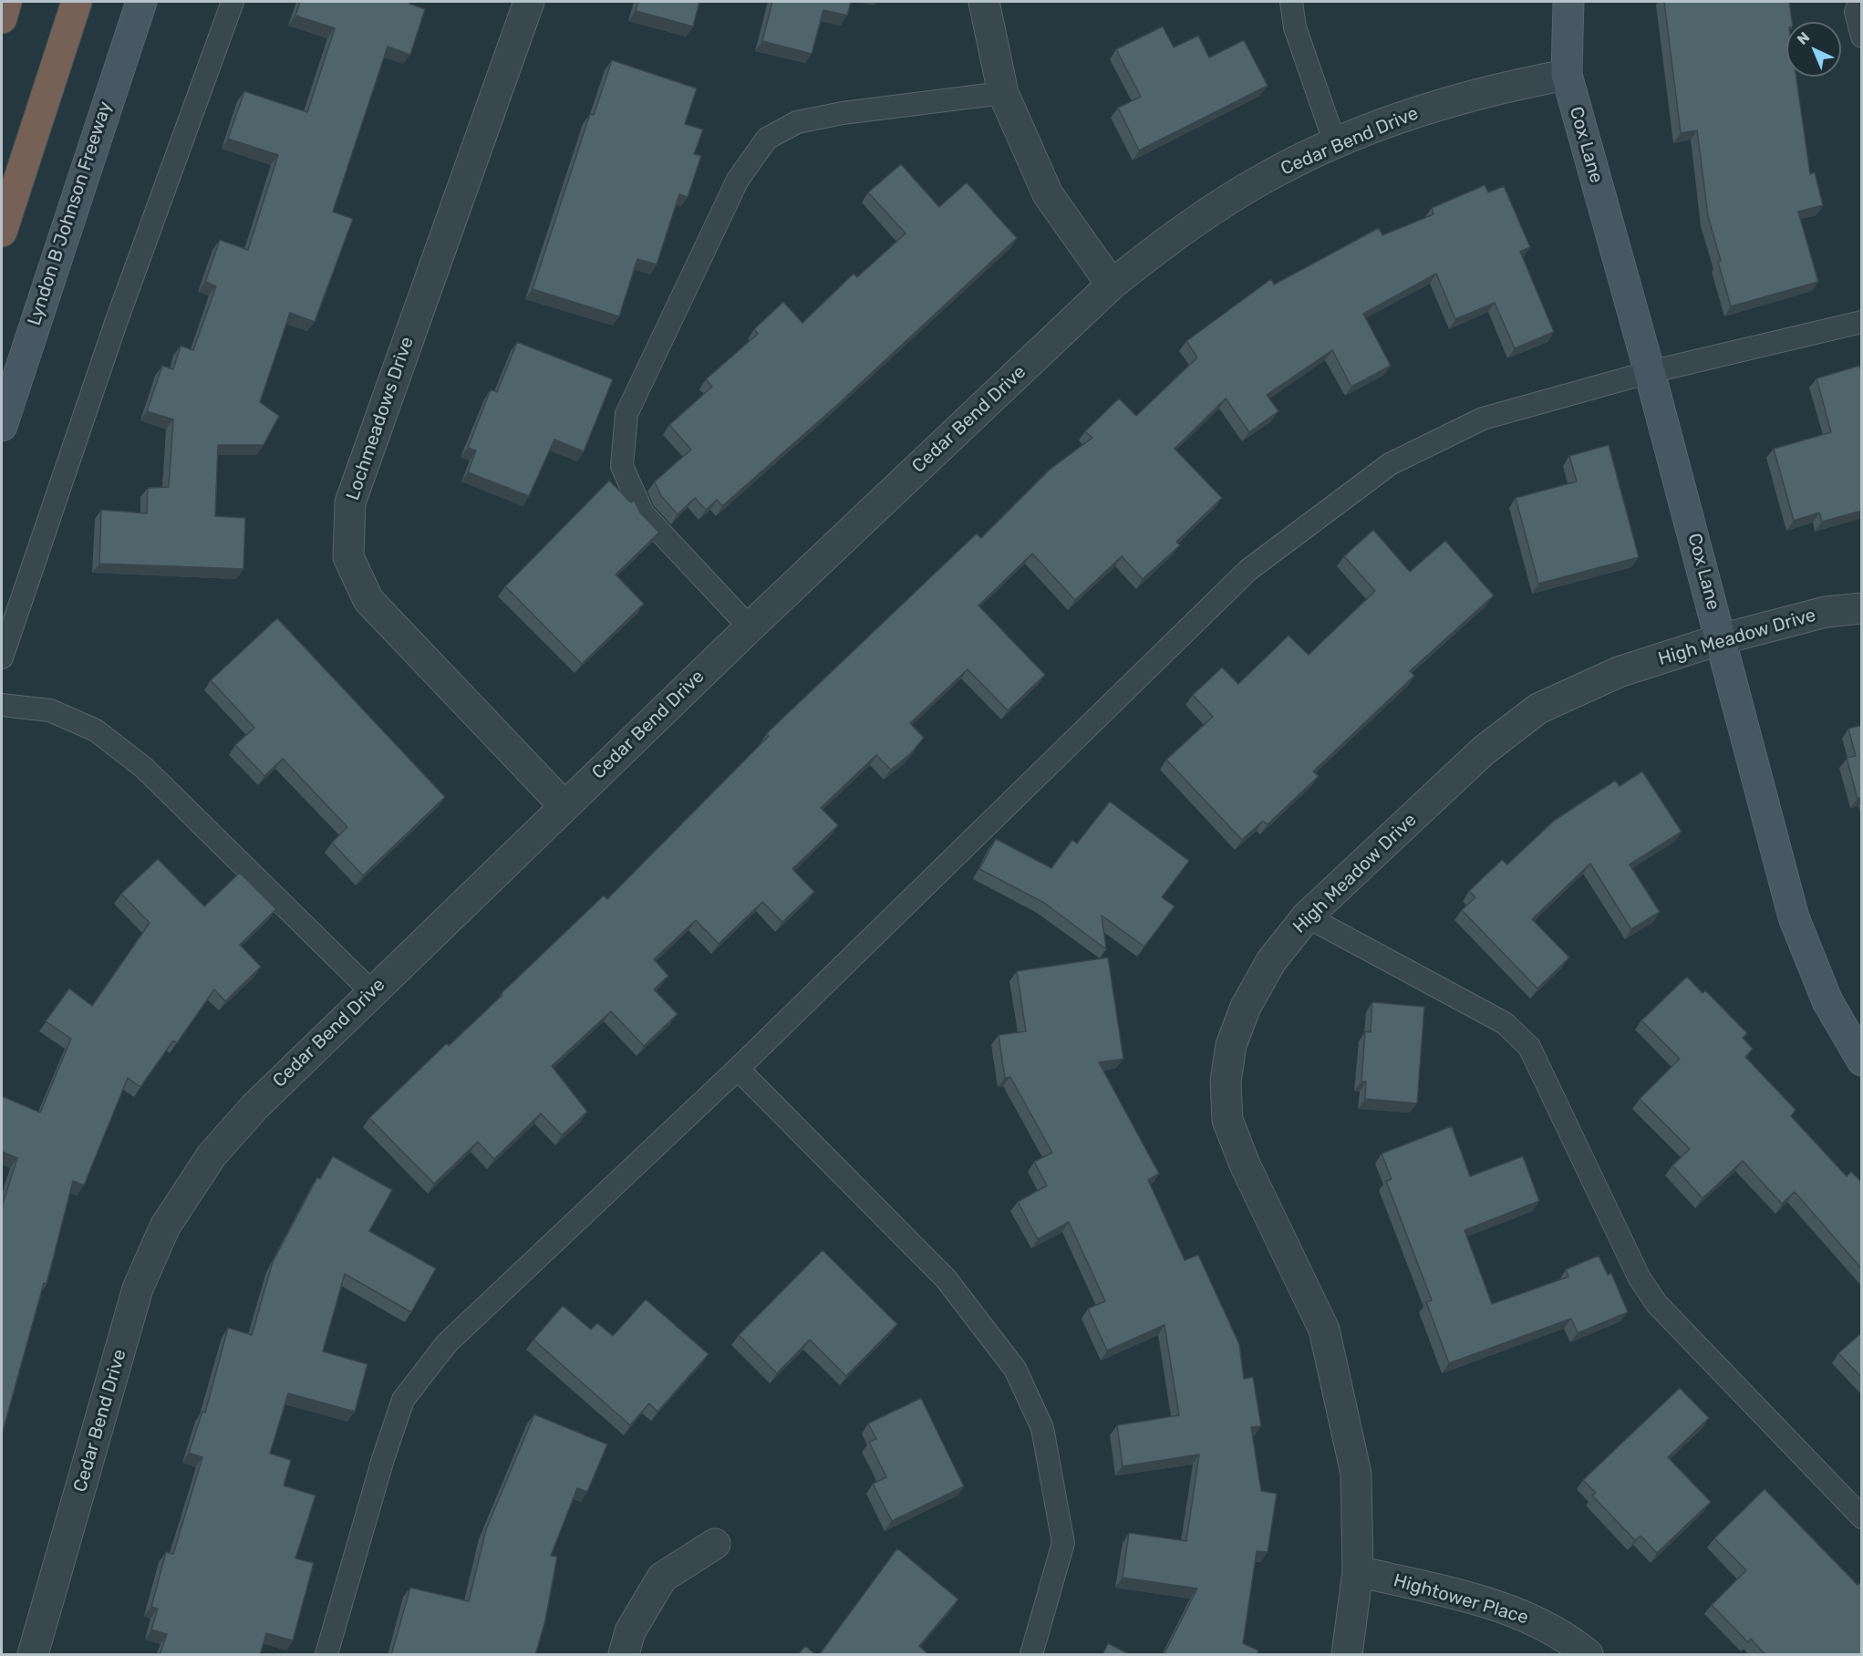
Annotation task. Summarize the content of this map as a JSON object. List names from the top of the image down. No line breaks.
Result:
{"streets":{"street":["Cedar Bend Drive","Cox Lane","Lyndon B Johnson Freeway","Lochmeadows Drive","High Meadow Drive","Hightower Place"]},"crossings":[["Cedar Bend Drive","Cox Lane"],["Cedar Bend Drive","Lochmeadows Drive"],["Cox Lane","High Meadow Drive"],["High Meadow Drive","Hightower Place"]],"north":"top left"}
